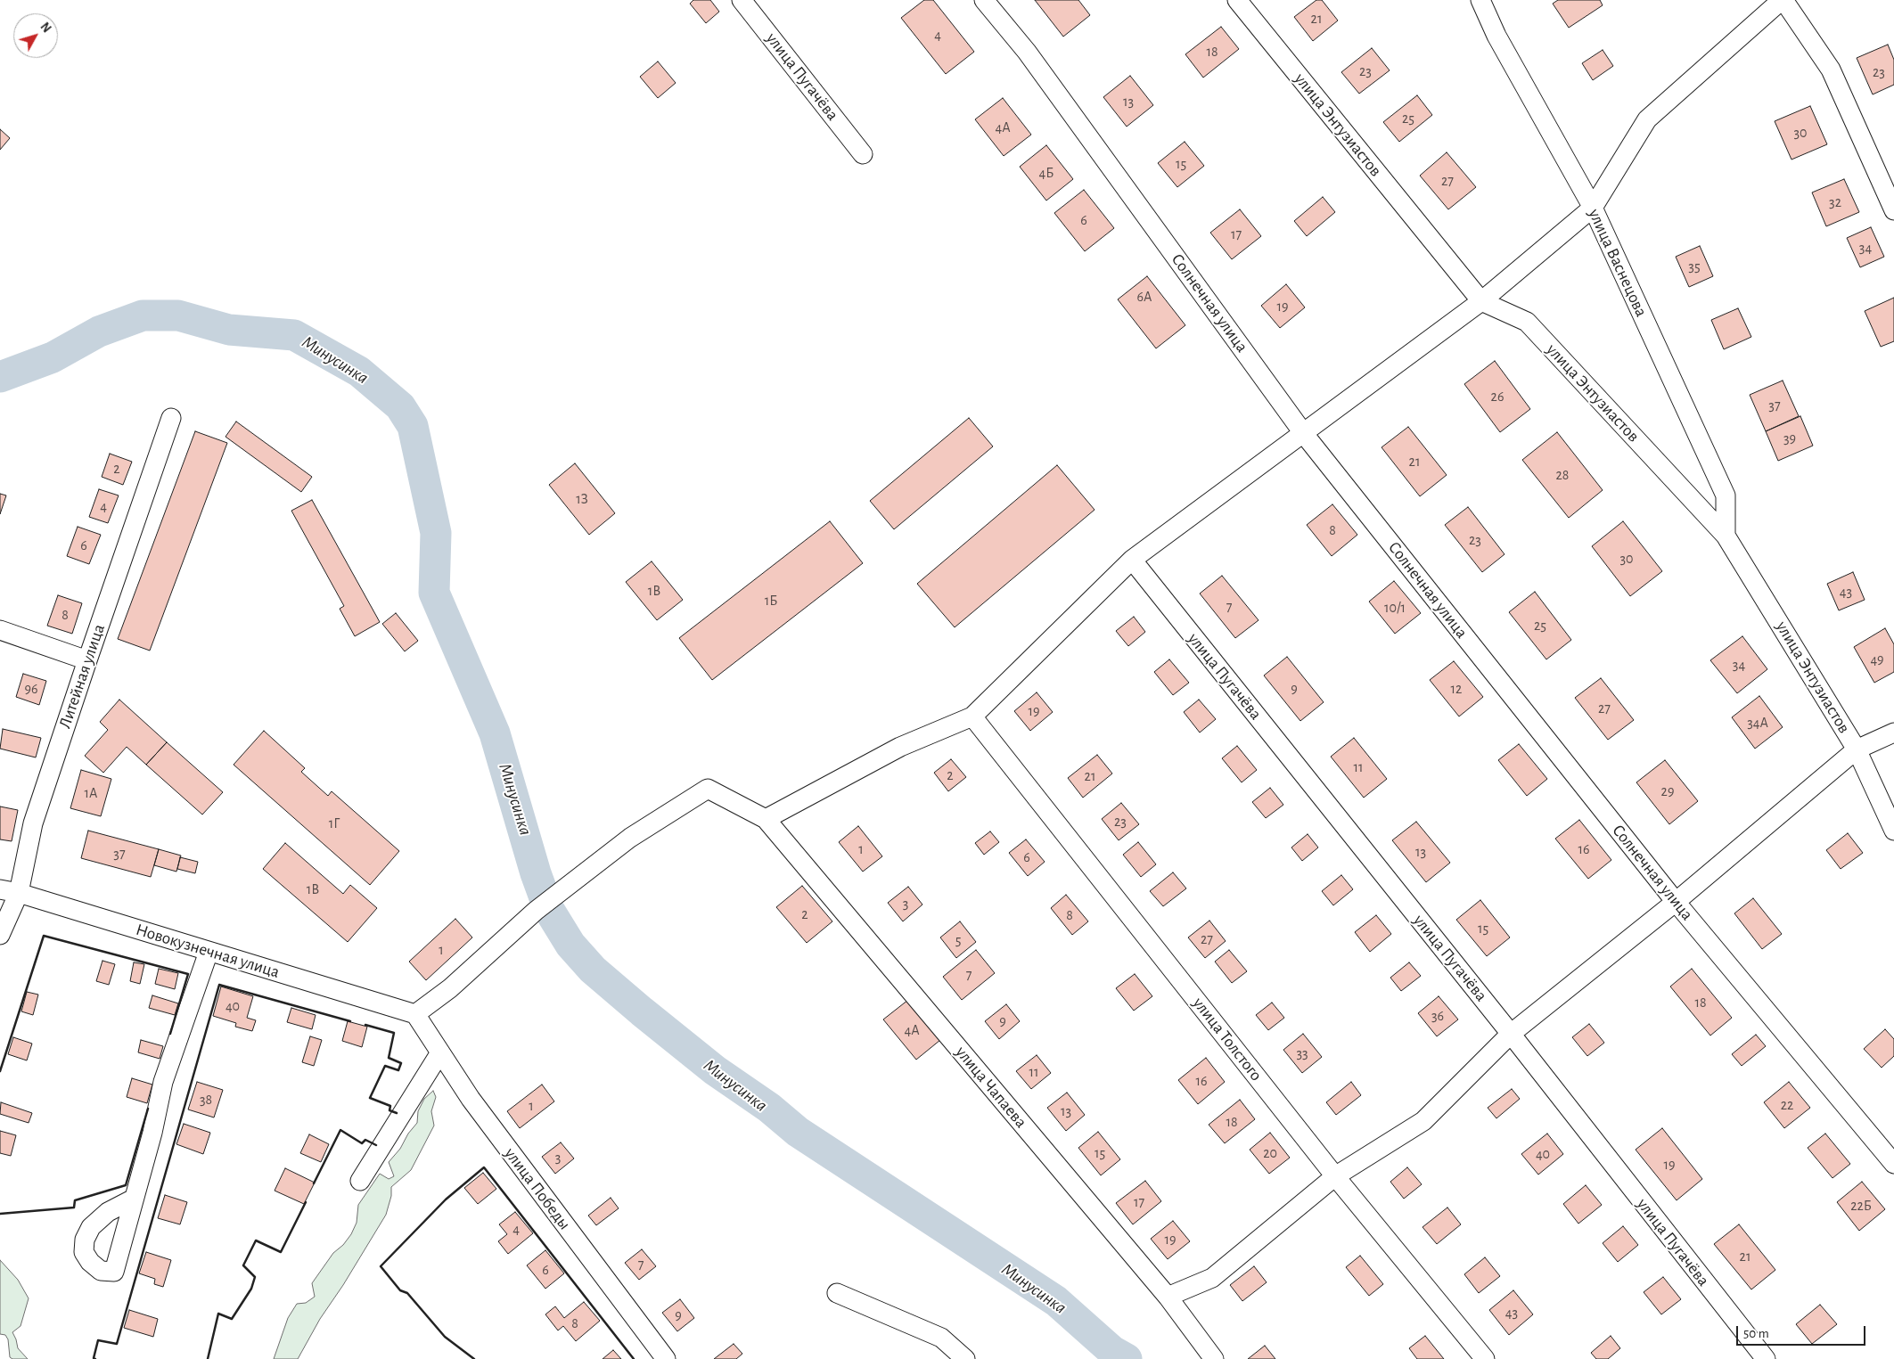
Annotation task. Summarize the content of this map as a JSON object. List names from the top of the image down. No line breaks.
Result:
{"streets":{"street":["улица Пугачёва","улица Энтузиастов","улица Васнецова","Солнечная улица","Литейная улица","Новокузнечная улица","улица Толстого","улица Чапаева","улица Победы"]},"crossings":[["улица Энтузиастов","улица Васнецова"],["Литейная улица","Новокузнечная улица"],["Новокузнечная улица","улица Победы"]],"water":["Минусинка"],"house_numbers":["21","4","18","23","23","13","25","4А","30","15","4Б","27","32","6","17","34","35","6А","19","26","37","39","21","2","28","1З","4","8","23","6","30","1В","43","1Б","7","10/1","8","25","49","34","96","9","12","27","19","34А","11","2","21","29","1А","23","1Г","1","16","13","37","6","1В","3","2","8","15","27","5","1","7","18","40","36","9","4А","33","11","16","38","22","1","13","18","15","20","40","3","19","17","22Б","4","19","21","7","6","43","9","8"],"scale_bar":"50 m","north":"top right"}
